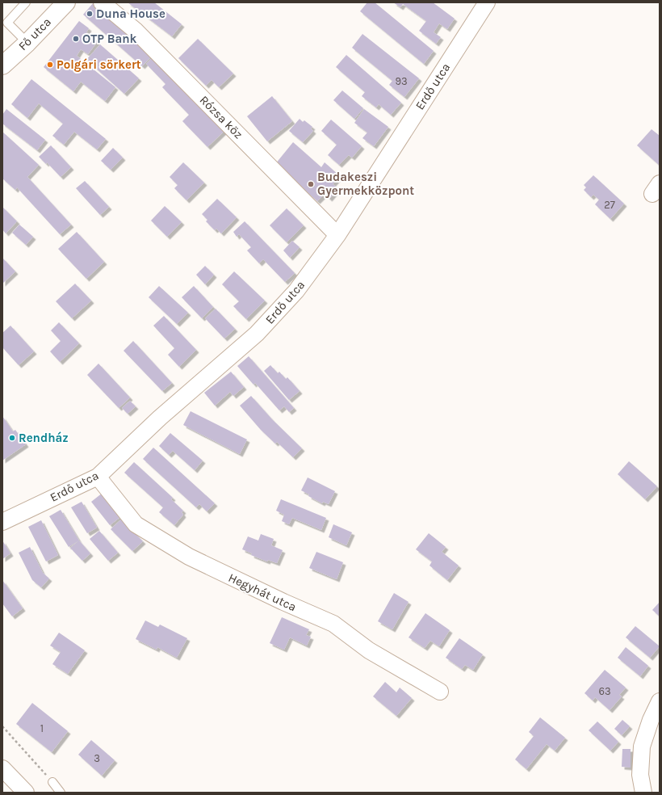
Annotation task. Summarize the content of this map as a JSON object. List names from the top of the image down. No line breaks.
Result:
{"streets":{"main road":["Fő utca"],"street":["Erdő utca","Rózsa köz","Hegyhát utca"]},"crossings":[["Erdő utca","Rózsa köz"],["Erdő utca","Hegyhát utca"]],"places":["Duna House","OTP Bank","Polgári sörkert","Budakeszi Gyermekközpont","Rendház"],"house_numbers":["93","27","63","1","3"]}
